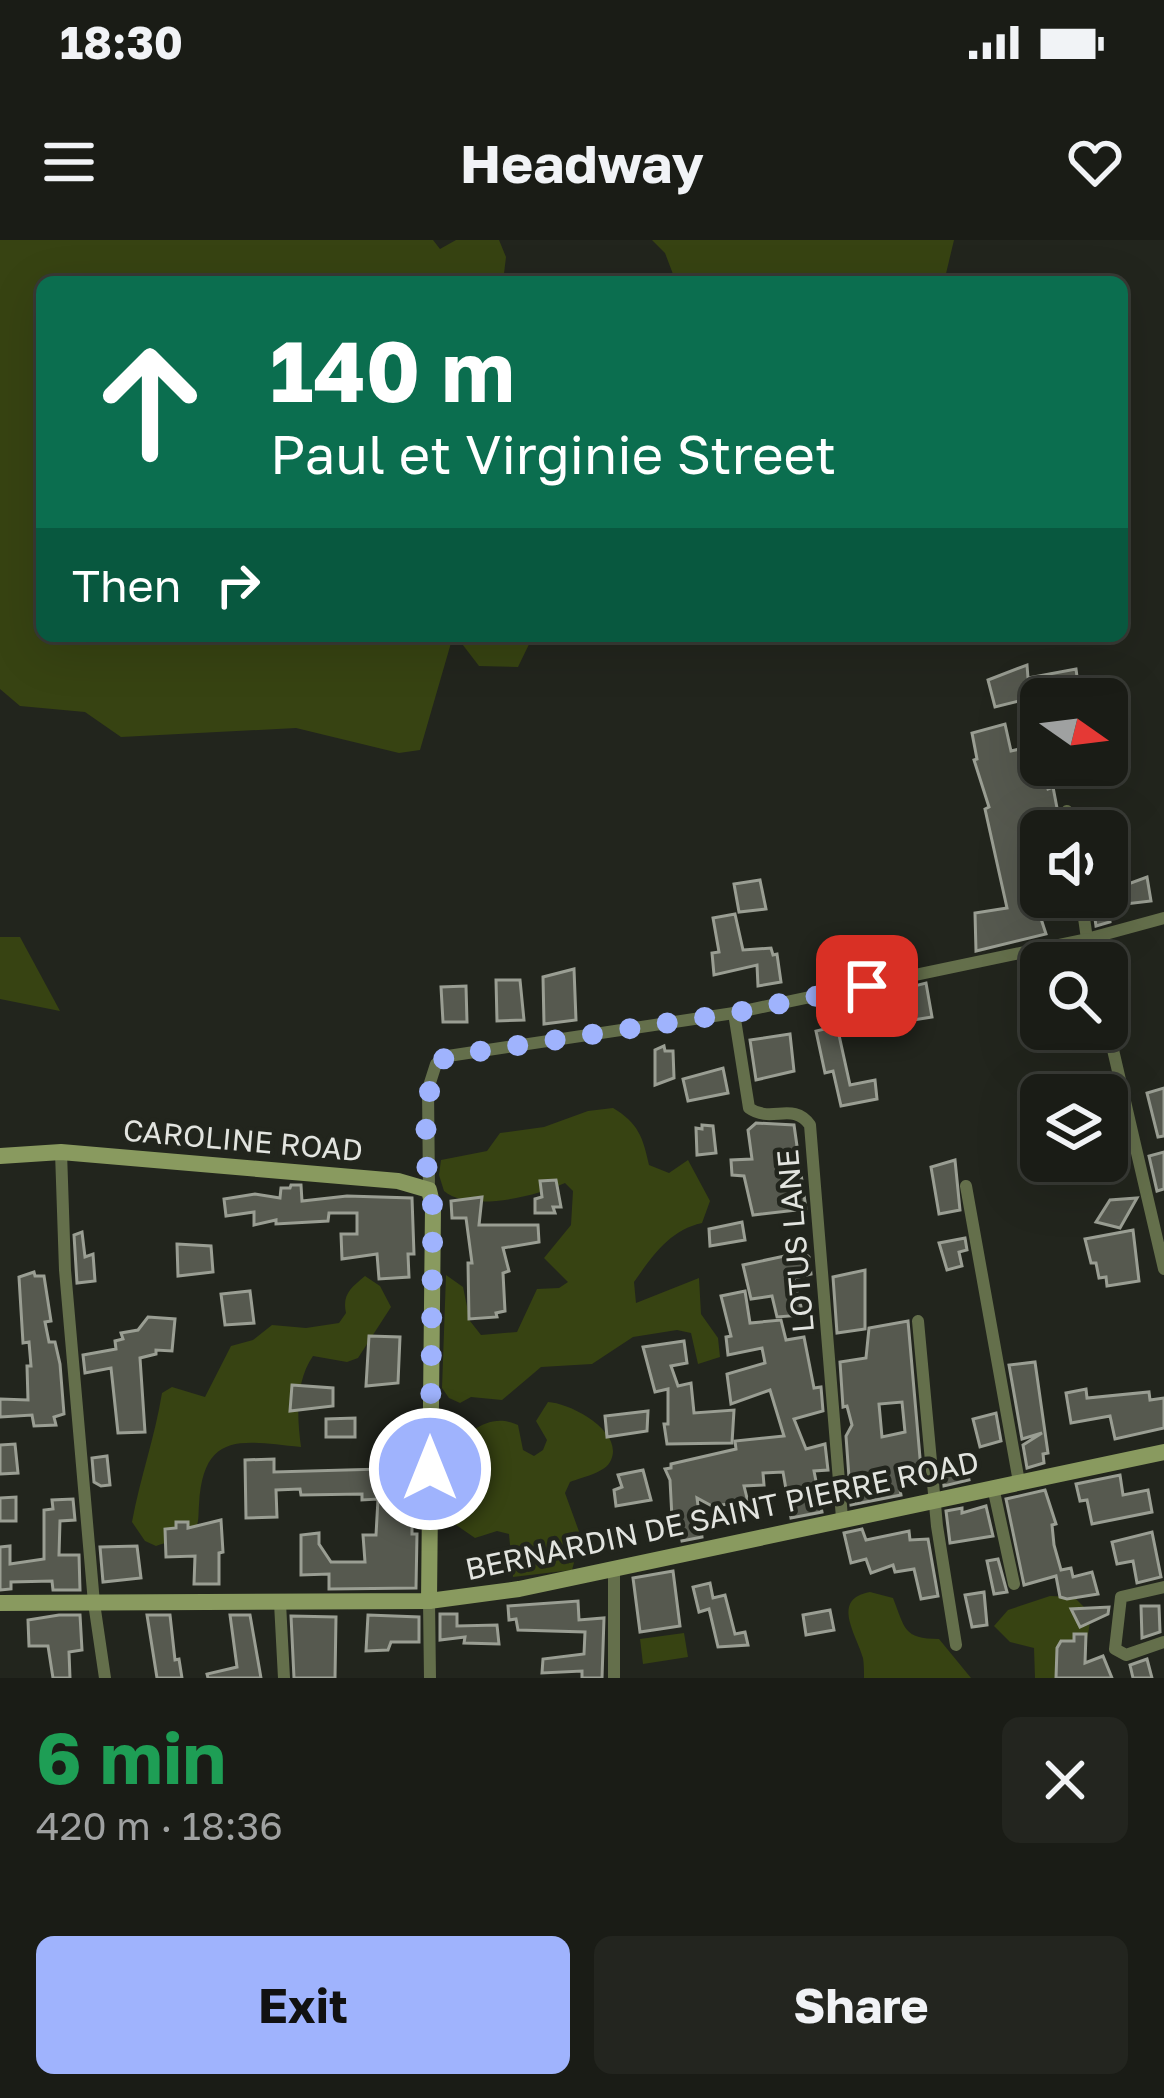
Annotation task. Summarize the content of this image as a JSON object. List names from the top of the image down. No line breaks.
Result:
{"streets":{"main road":["CAROLINE ROAD","BERNARDIN DE SAINT PIERRE ROAD"],"street":["LOTUS LANE"]},"crossings":[["LOTUS LANE","BERNARDIN DE SAINT PIERRE ROAD"]],"north":"right","page":{"status":"18:30","header":"Headway","turn":["140 m","Paul et Virginie Street"],"then":"Then","heading":["6 min","420 m · 18:36"],"buttons":["Exit","Share"]}}
